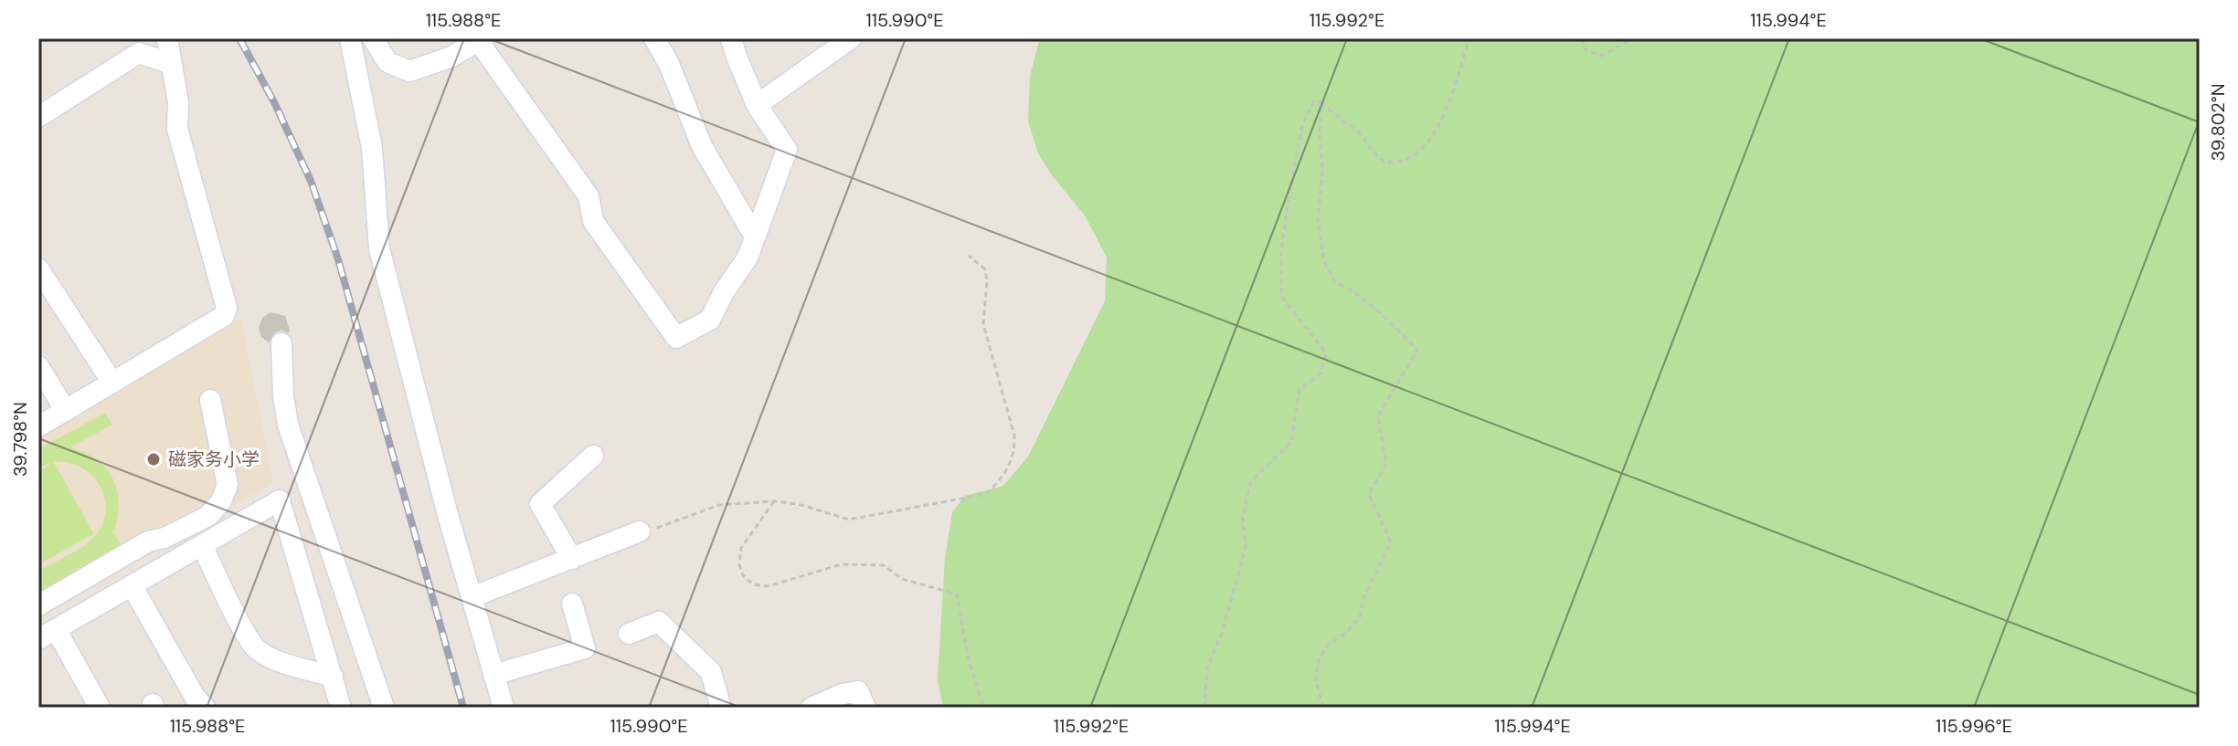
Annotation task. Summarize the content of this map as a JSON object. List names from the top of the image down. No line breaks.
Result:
{"places":["磁家务小学"],"coordinates":["115.988°E","115.990°E","115.992°E","115.994°E","39.802°N","39.798°N","115.996°E"]}
